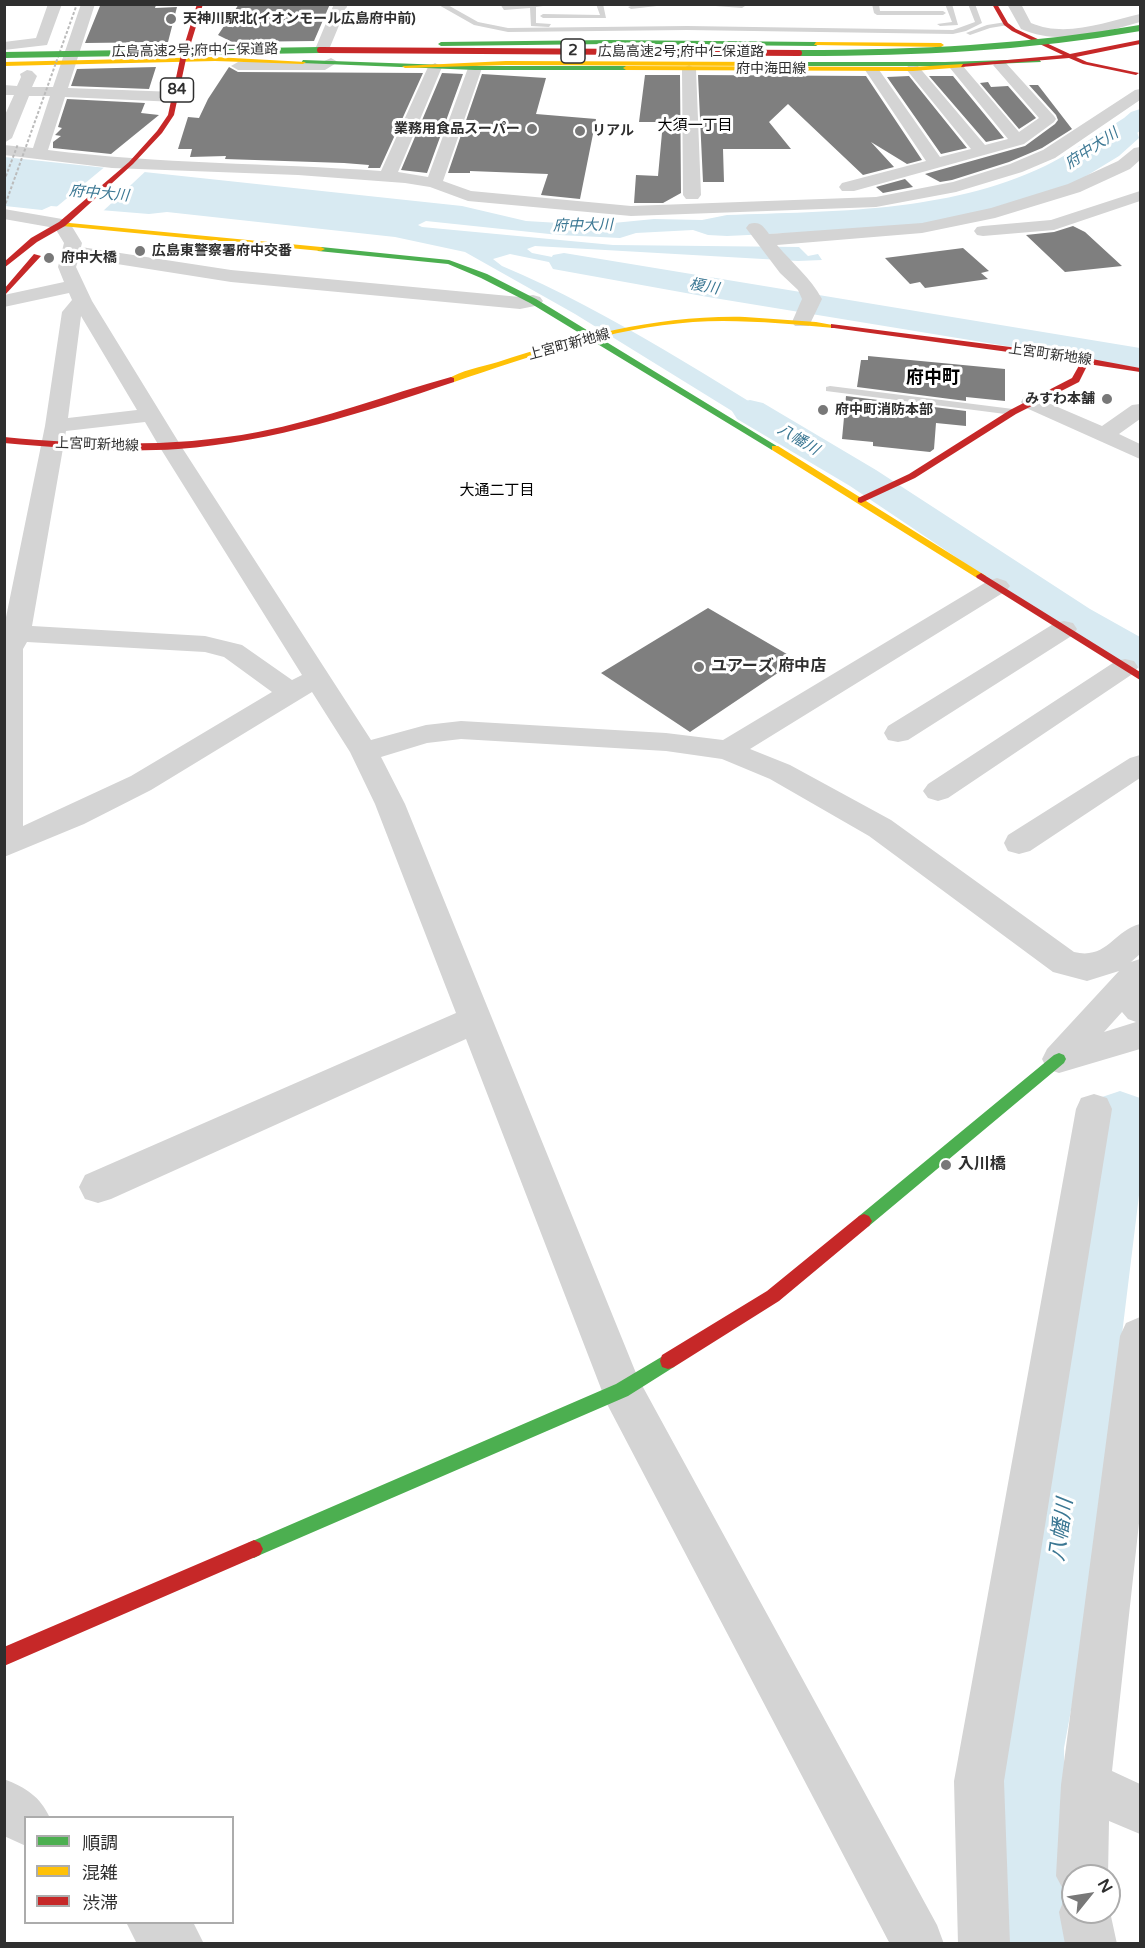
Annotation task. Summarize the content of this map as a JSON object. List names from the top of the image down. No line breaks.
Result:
{"streets":{"main road":["広島高速2号;府中仁保道路","2","府中海田線","84","上宮町新地線"]},"crossings":[["府中海田線","84"]],"districts":["大須一丁目","府中町","大通二丁目"],"water":["府中大川","榎川","八幡川"],"places":["天神川駅北(イオンモール広島府中前)","業務用食品スーパー","リアル","広島東警察署府中交番","府中大橋","みすわ本舗","府中町消防本部","ユアーズ 府中店","入川橋"],"legend":["順調","混雑","渋滞"],"north":"top right"}
